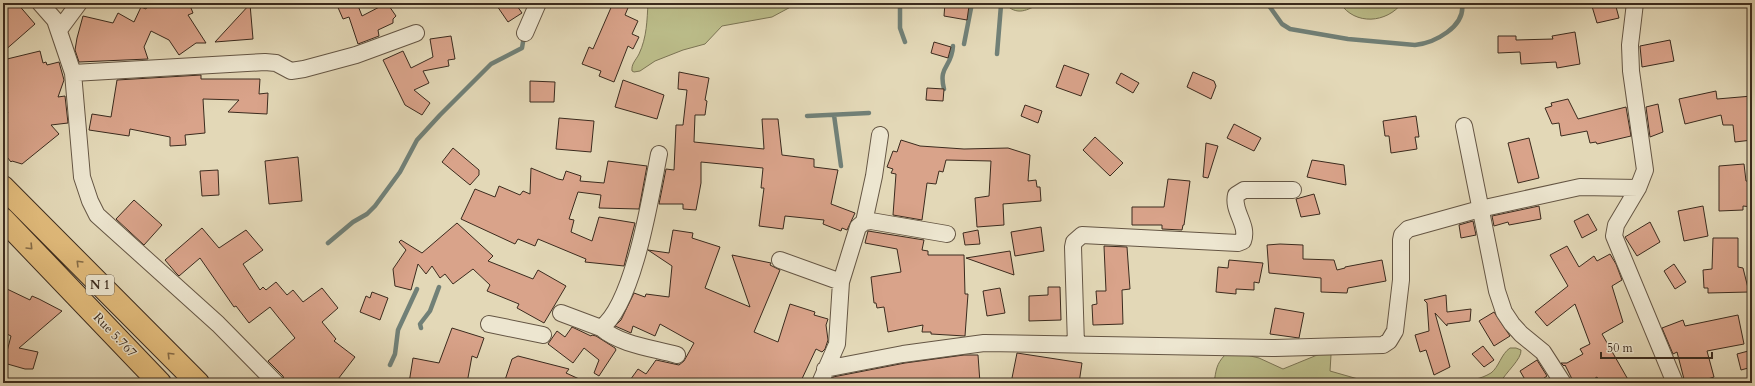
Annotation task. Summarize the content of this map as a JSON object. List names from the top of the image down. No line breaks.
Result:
{"streets":{"highway":["N 1","Rue 5.767"]},"scale_bar":"50 m"}
